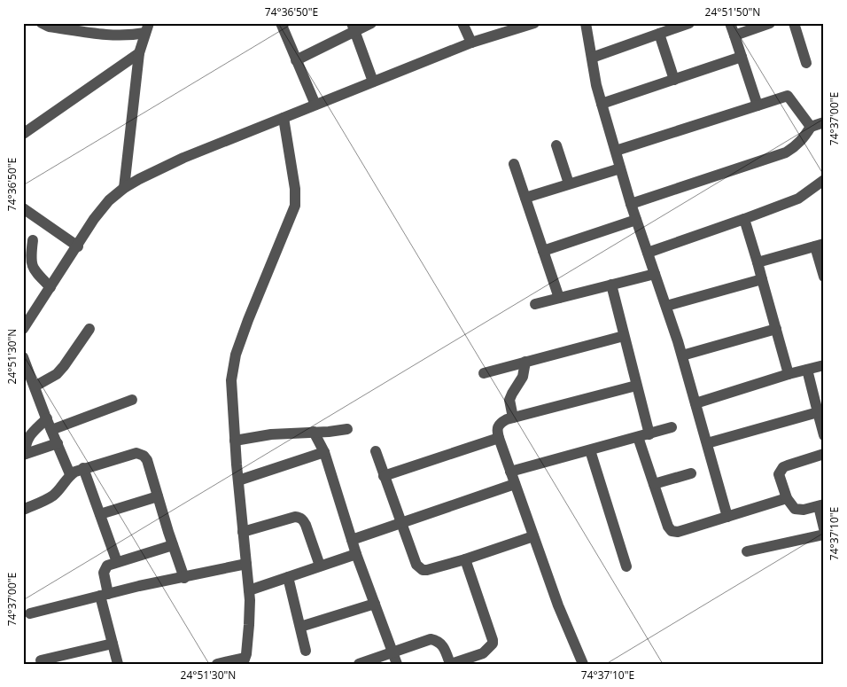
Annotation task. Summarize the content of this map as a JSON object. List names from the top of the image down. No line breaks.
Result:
{"coordinates":["74°36'50\"E","24°51'50\"N","74°37'00\"E","24°51'30\"N","74°37'10\"E"]}
